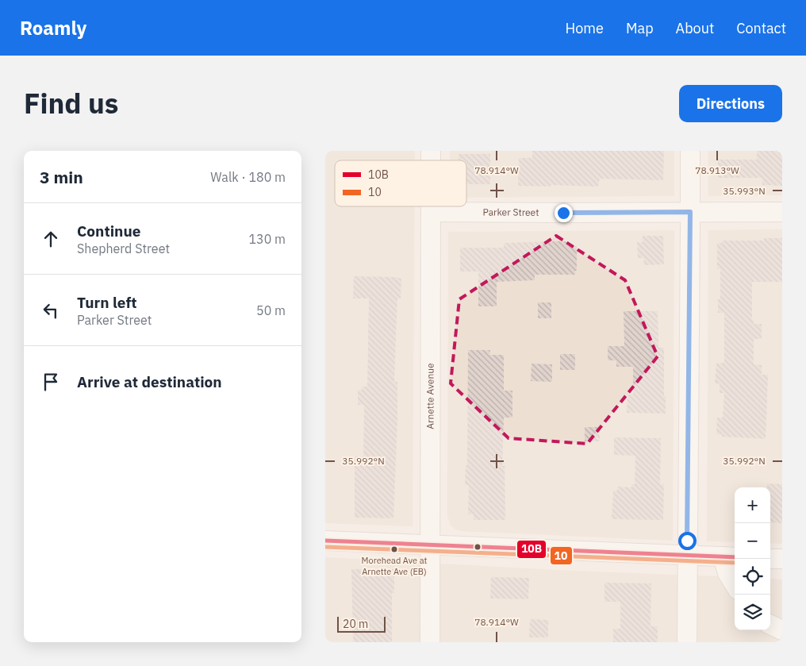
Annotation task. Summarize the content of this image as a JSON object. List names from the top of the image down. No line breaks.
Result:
{"streets":{"street":["Parker Street","Arnette Avenue"]},"crossings":[["Parker Street","Arnette Avenue"]],"places":["Morehead Ave at Arnette Ave (EB)"],"lines":["transit line 10B","transit line 10"],"legend":["10B","10"],"scale_bar":"20 m","page":{"header":"Roamly","nav":["Home","Map","About","Contact"],"title":"Find us","buttons":"Directions","heading":["3 min","Walk · 180 m"],"list":[["Continue","Shepherd Street","130 m"],["Turn left","Parker Street","50 m"],"Arrive at destination"],"map_buttons":["+","−"],"scale":"20 m"},"coordinates":["78.914°W","78.913°W","35.993°N","35.992°N"]}
